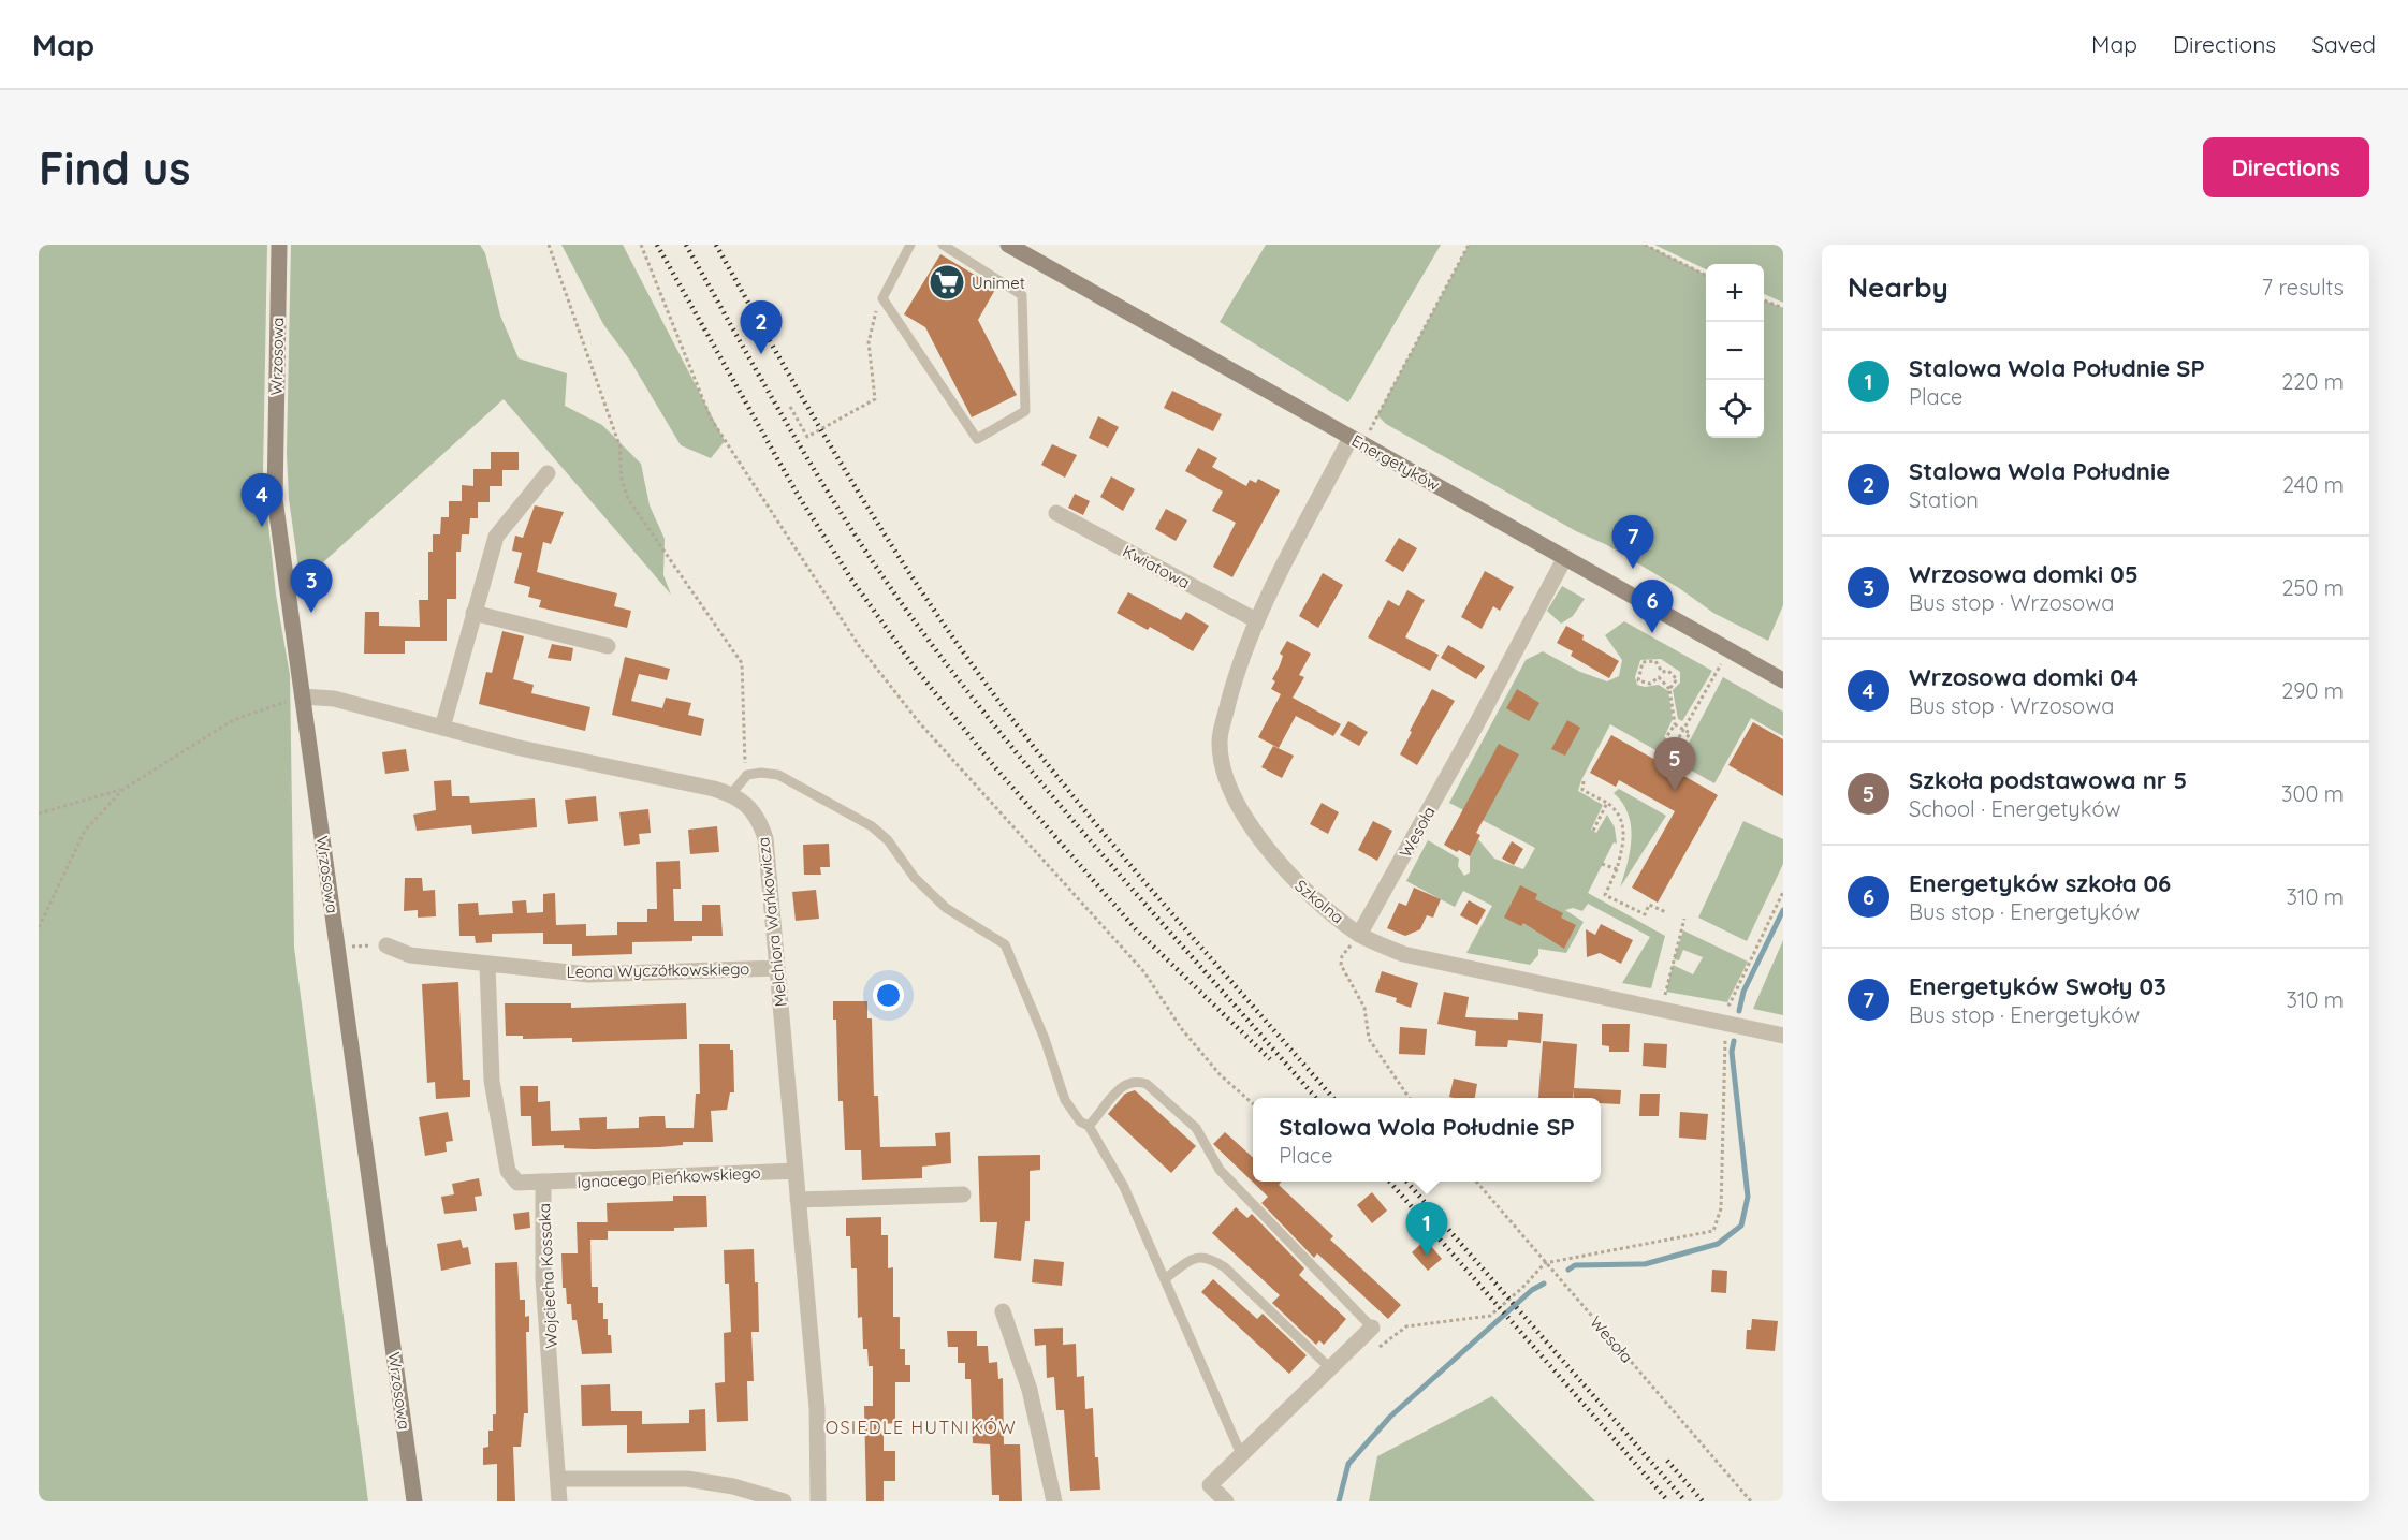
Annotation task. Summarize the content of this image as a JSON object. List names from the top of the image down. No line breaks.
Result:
{"streets":{"street":["Wrzosowa","Energetyków","Kwiatowa","Wesoła","Szkolna","Melchiora Wańkowicza","Leona Wyczółkowskiego","Ignacego Pieńkowskiego","Wojciecha Kossaka"]},"crossings":[["Wrzosowa","Melchiora Wańkowicza"],["Energetyków","Wesoła"],["Energetyków","Szkolna"],["Kwiatowa","Szkolna"],["Wesoła","Szkolna"],["Melchiora Wańkowicza","Leona Wyczółkowskiego"],["Melchiora Wańkowicza","Ignacego Pieńkowskiego"],["Leona Wyczółkowskiego","Wojciecha Kossaka"],["Ignacego Pieńkowskiego","Wojciecha Kossaka"]],"districts":["OSIEDLE HUTNIKÓW"],"places":{"supermarket":["Unimet"]},"page":{"header":"Map","nav":["Map","Directions","Saved"],"buttons":"Directions","title":"Find us","heading":["Nearby","7 results"],"map_buttons":["+","−"],"pins":["2","4","7","3","6","5","1"],"list":[{"mark":"1","name":"Stalowa Wola Południe SP","note":"Place","value":"220 m"},{"mark":"2","name":"Stalowa Wola Południe","note":"Station","value":"240 m"},{"mark":"3","name":"Wrzosowa domki 05","note":"Bus stop · Wrzosowa","value":"250 m"},{"mark":"4","name":"Wrzosowa domki 04","note":"Bus stop · Wrzosowa","value":"290 m"},{"mark":"5","name":"Szkoła podstawowa nr 5","note":"School · Energetyków","value":"300 m"},{"mark":"6","name":"Energetyków szkoła 06","note":"Bus stop · Energetyków","value":"310 m"},{"mark":"7","name":"Energetyków Swoły 03","note":"Bus stop · Energetyków","value":"310 m"}],"popup":["Stalowa Wola Południe SP","Place"]}}
